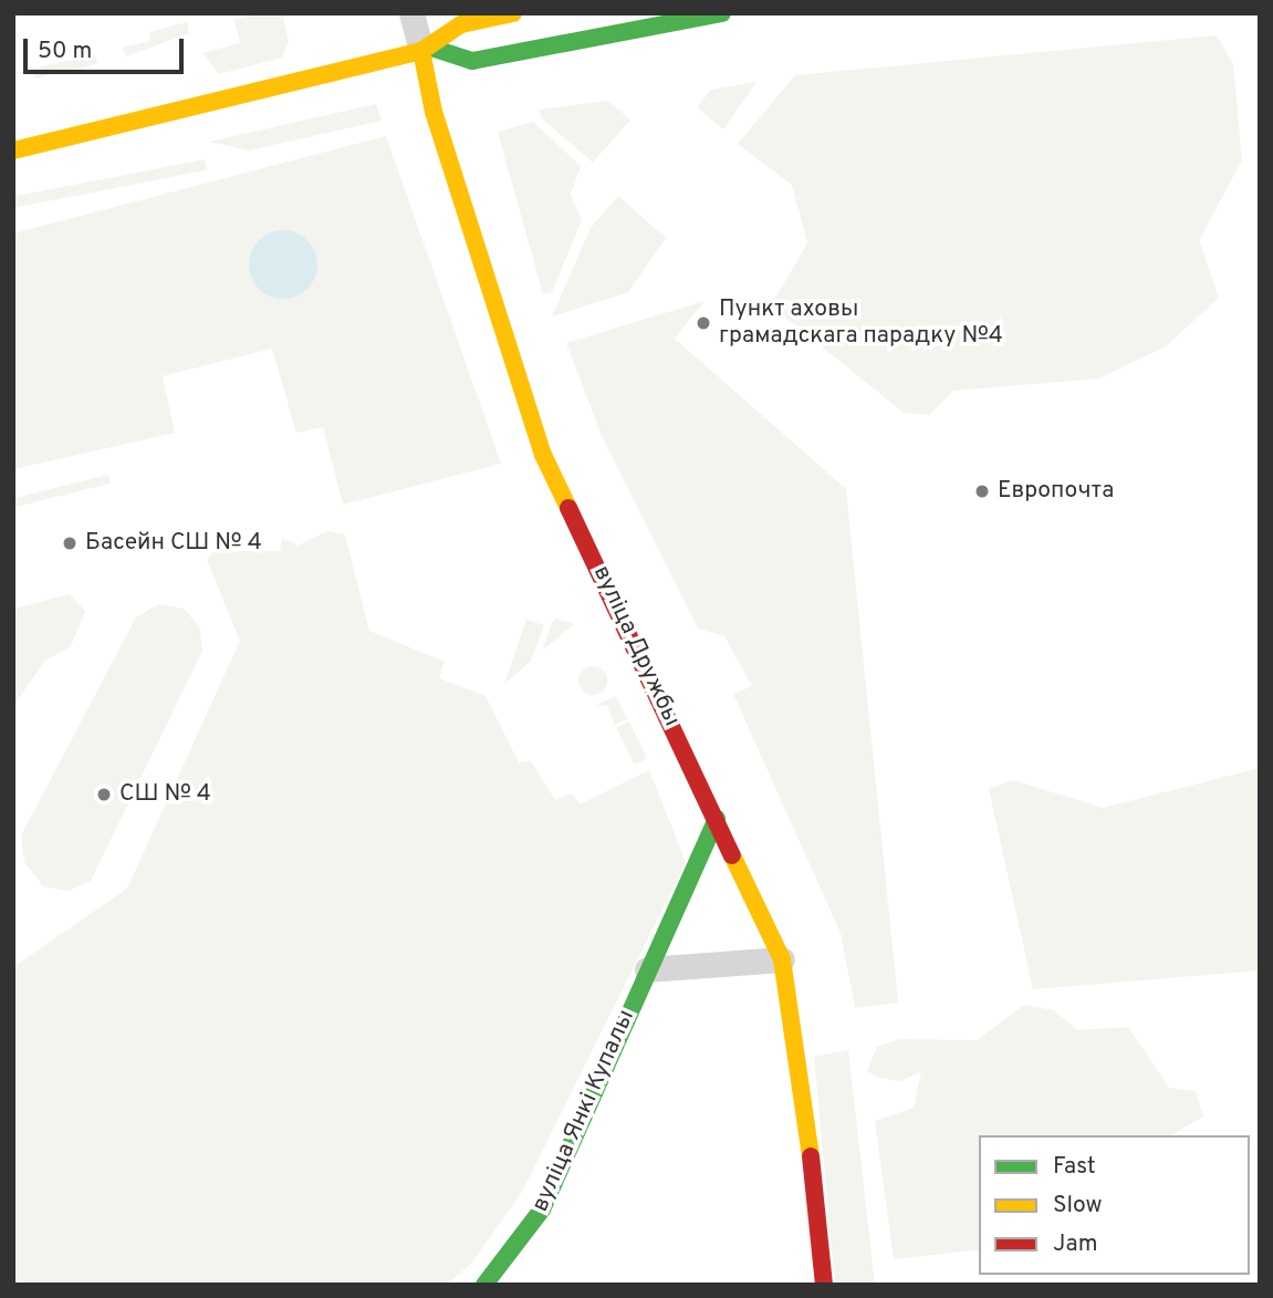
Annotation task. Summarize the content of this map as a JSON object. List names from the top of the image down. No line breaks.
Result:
{"streets":{"street":["вуліца Дружбы","вуліца Янкі Купалы"]},"crossings":[["вуліца Дружбы","вуліца Янкі Купалы"]],"places":["Пункт аховы грамадскага парадку №4","Европочта","Басейн СШ № 4","СШ № 4"],"legend":["Fast","Slow","Jam"],"scale_bar":"50 m"}
